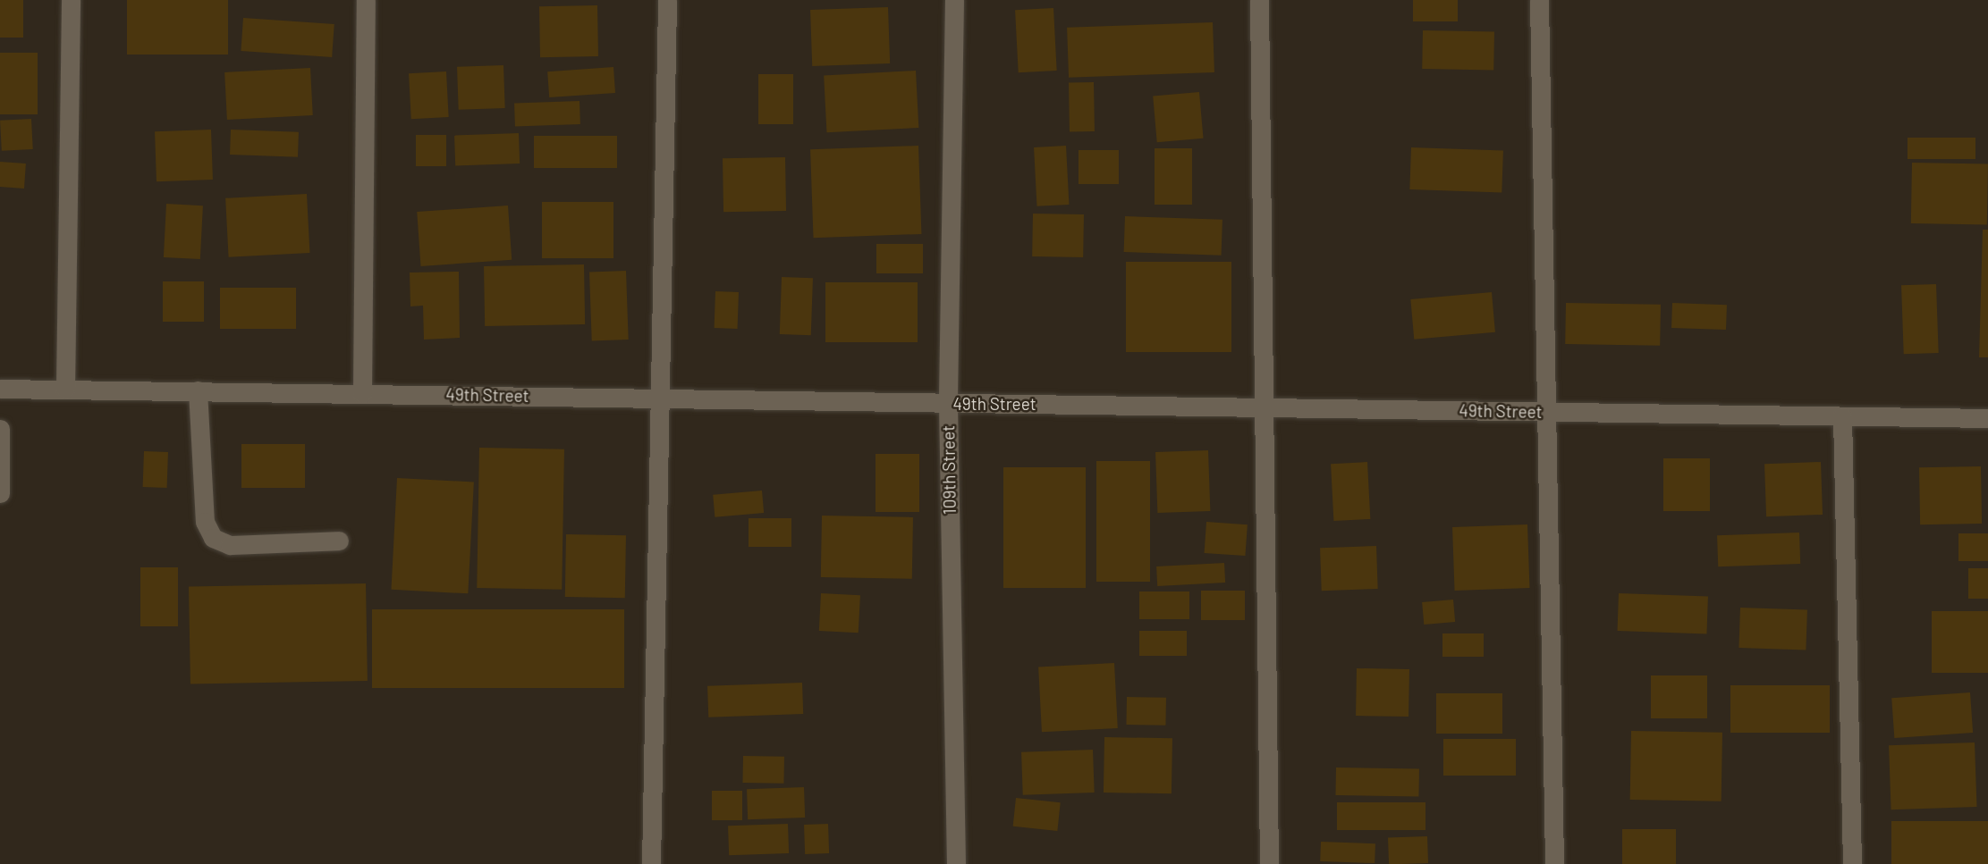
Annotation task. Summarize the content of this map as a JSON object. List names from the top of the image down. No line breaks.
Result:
{"streets":{"street":["49th Street","109th Street"]},"crossings":[["49th Street","109th Street"]]}
